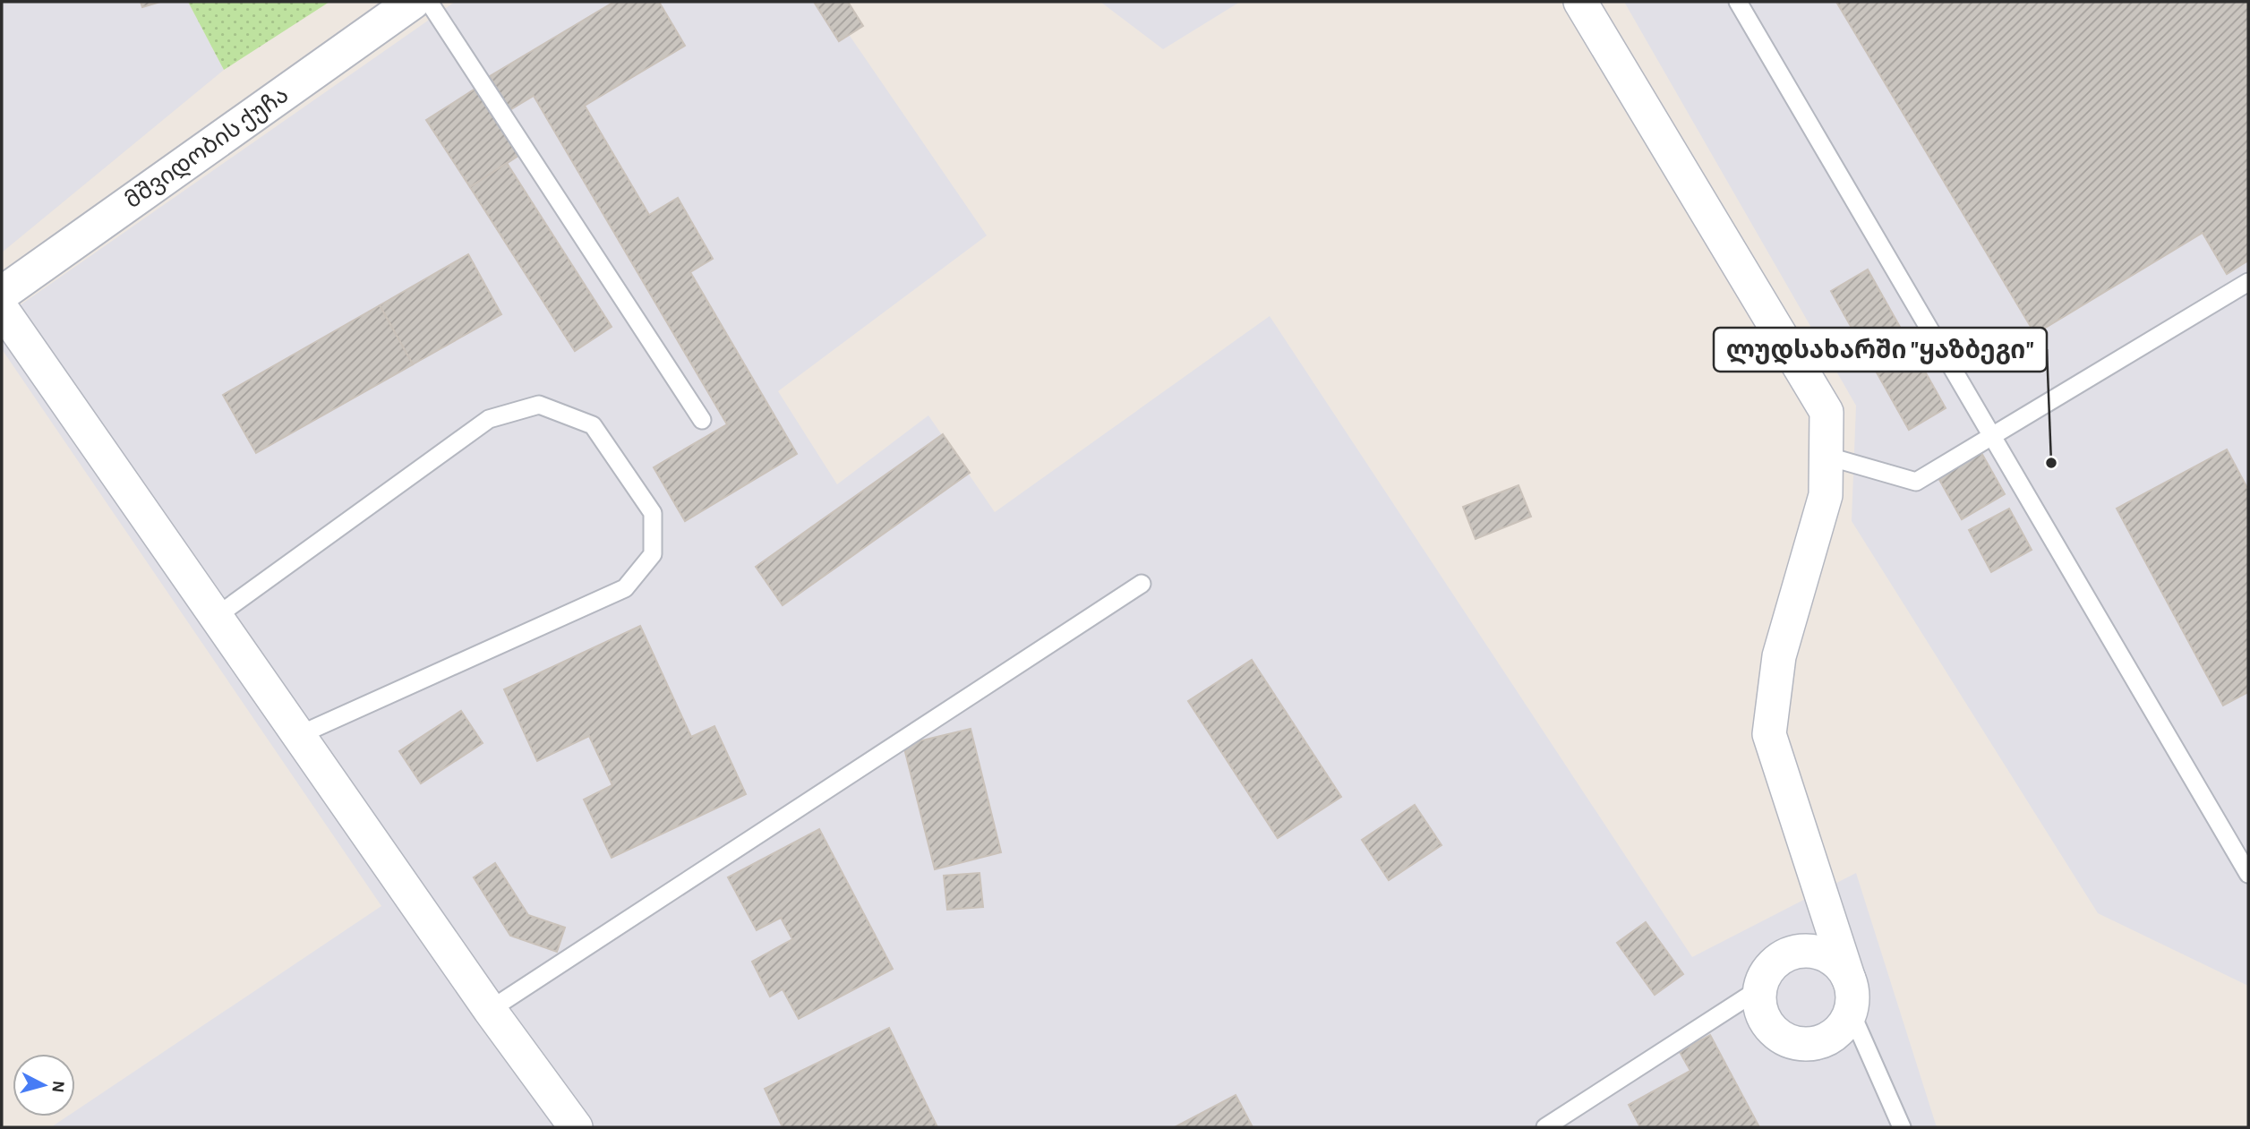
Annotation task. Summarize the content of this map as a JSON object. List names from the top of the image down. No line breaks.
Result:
{"streets":{"main road":["მშვიდობის ქუჩა"]},"places":["ლუდსახარში \"ყაზბეგი\""],"north":"right"}
